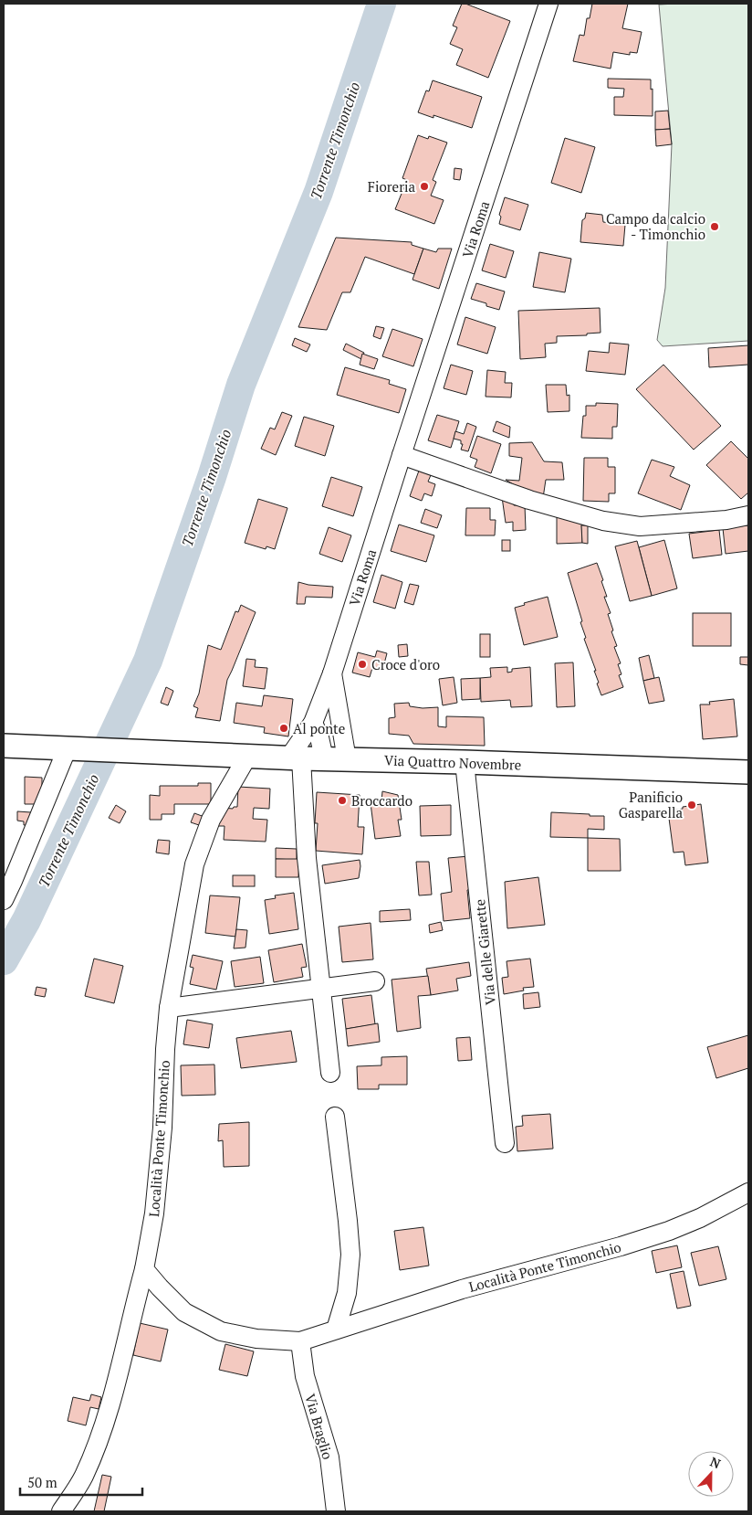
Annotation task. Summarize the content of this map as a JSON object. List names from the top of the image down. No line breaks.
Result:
{"streets":{"main road":["Via Quattro Novembre"],"street":["Via Roma","Via delle Giarette","Località Ponte Timonchio","Via Braglio"]},"crossings":[["Via Roma","Via Quattro Novembre"],["Via Quattro Novembre","Via delle Giarette"],["Via Quattro Novembre","Località Ponte Timonchio"],["Località Ponte Timonchio","Via Braglio"]],"water":["Torrente Timonchio"],"places":["Fioreria","Campo da calcio - Timonchio","Croce d'oro","Al ponte","Broccardo","Panificio Gasparella"],"scale_bar":"50 m","north":"top"}
